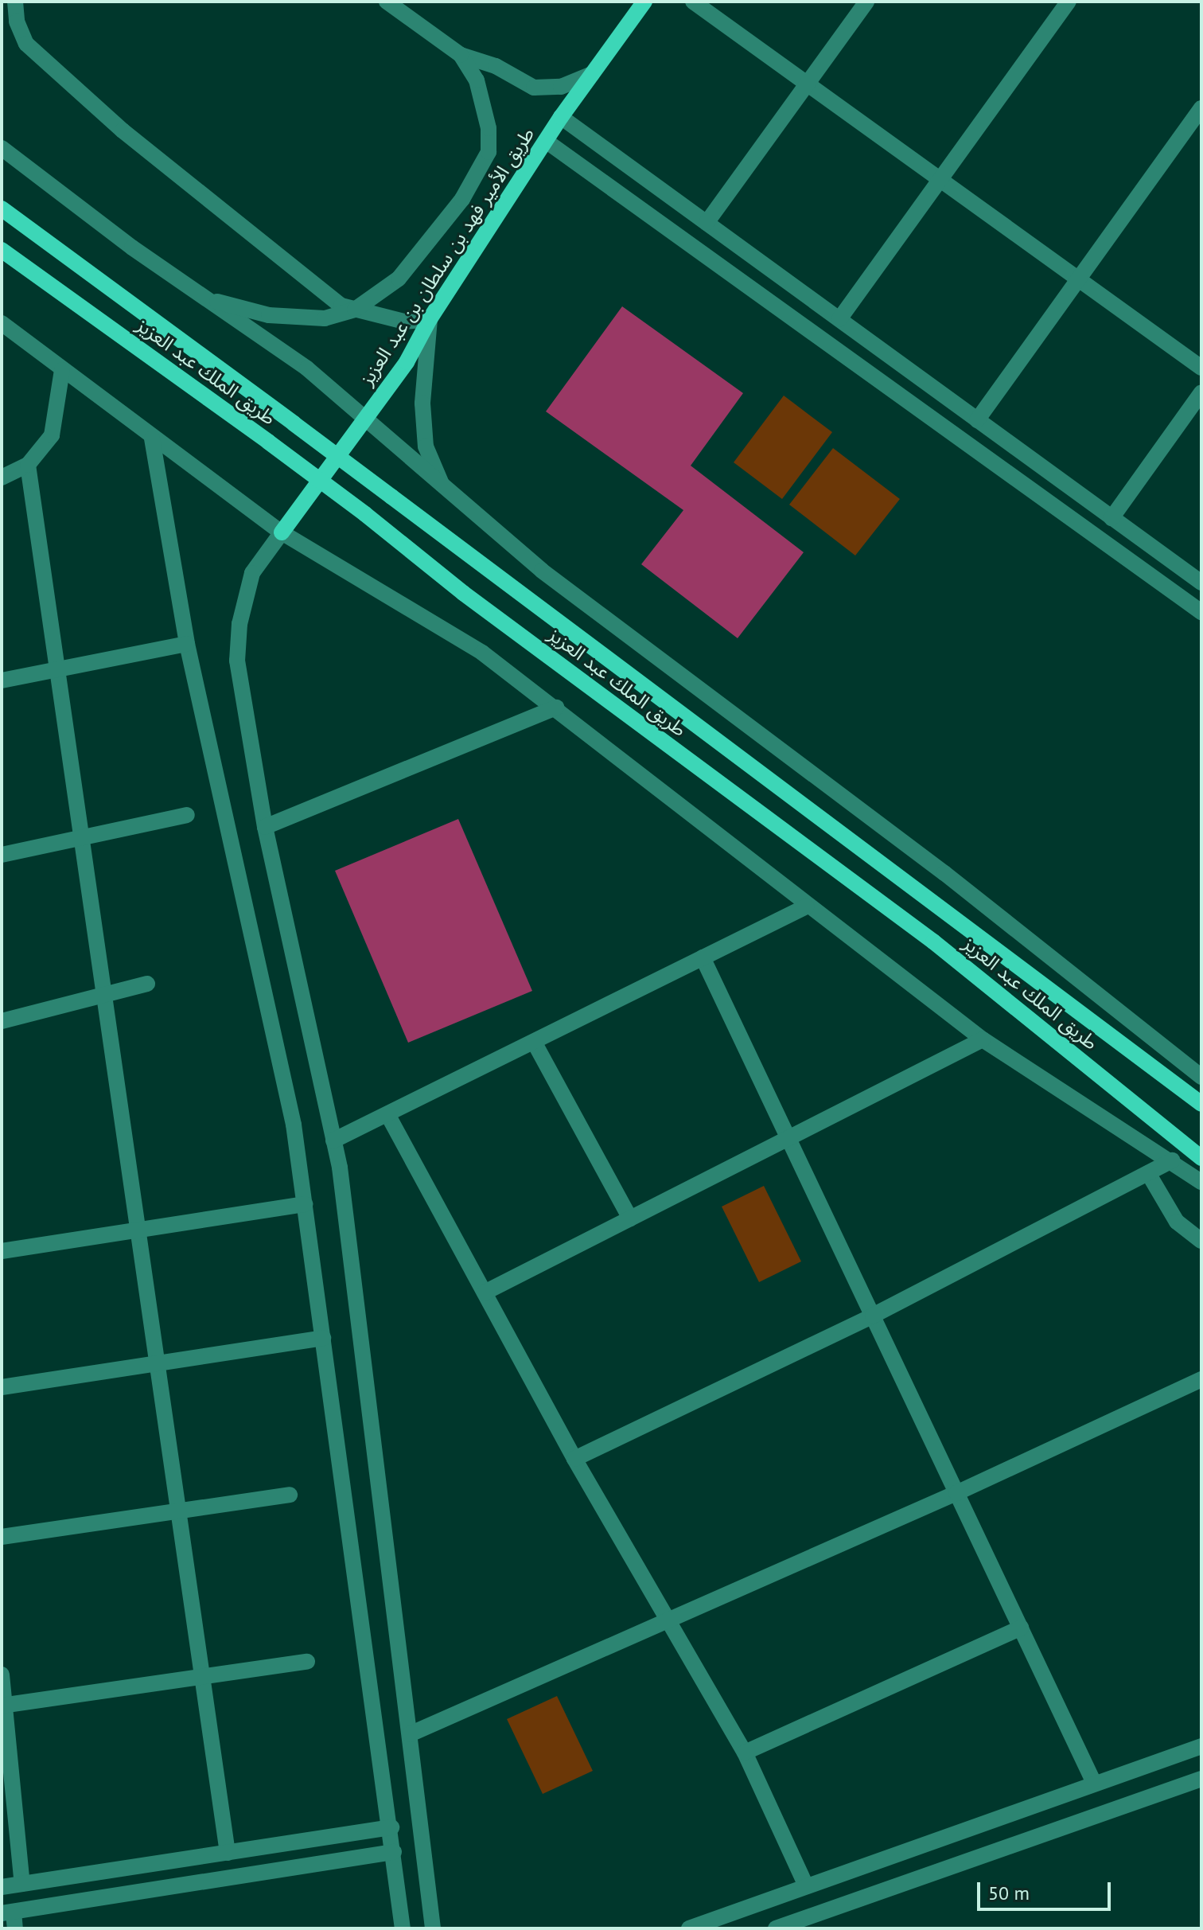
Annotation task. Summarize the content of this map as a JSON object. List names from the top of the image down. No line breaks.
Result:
{"streets":{"main road":["طريق الأمير فهد بن سلطان بن عبد العزيز","طريق الملك عبد العزيز"]},"scale_bar":"50 m"}
